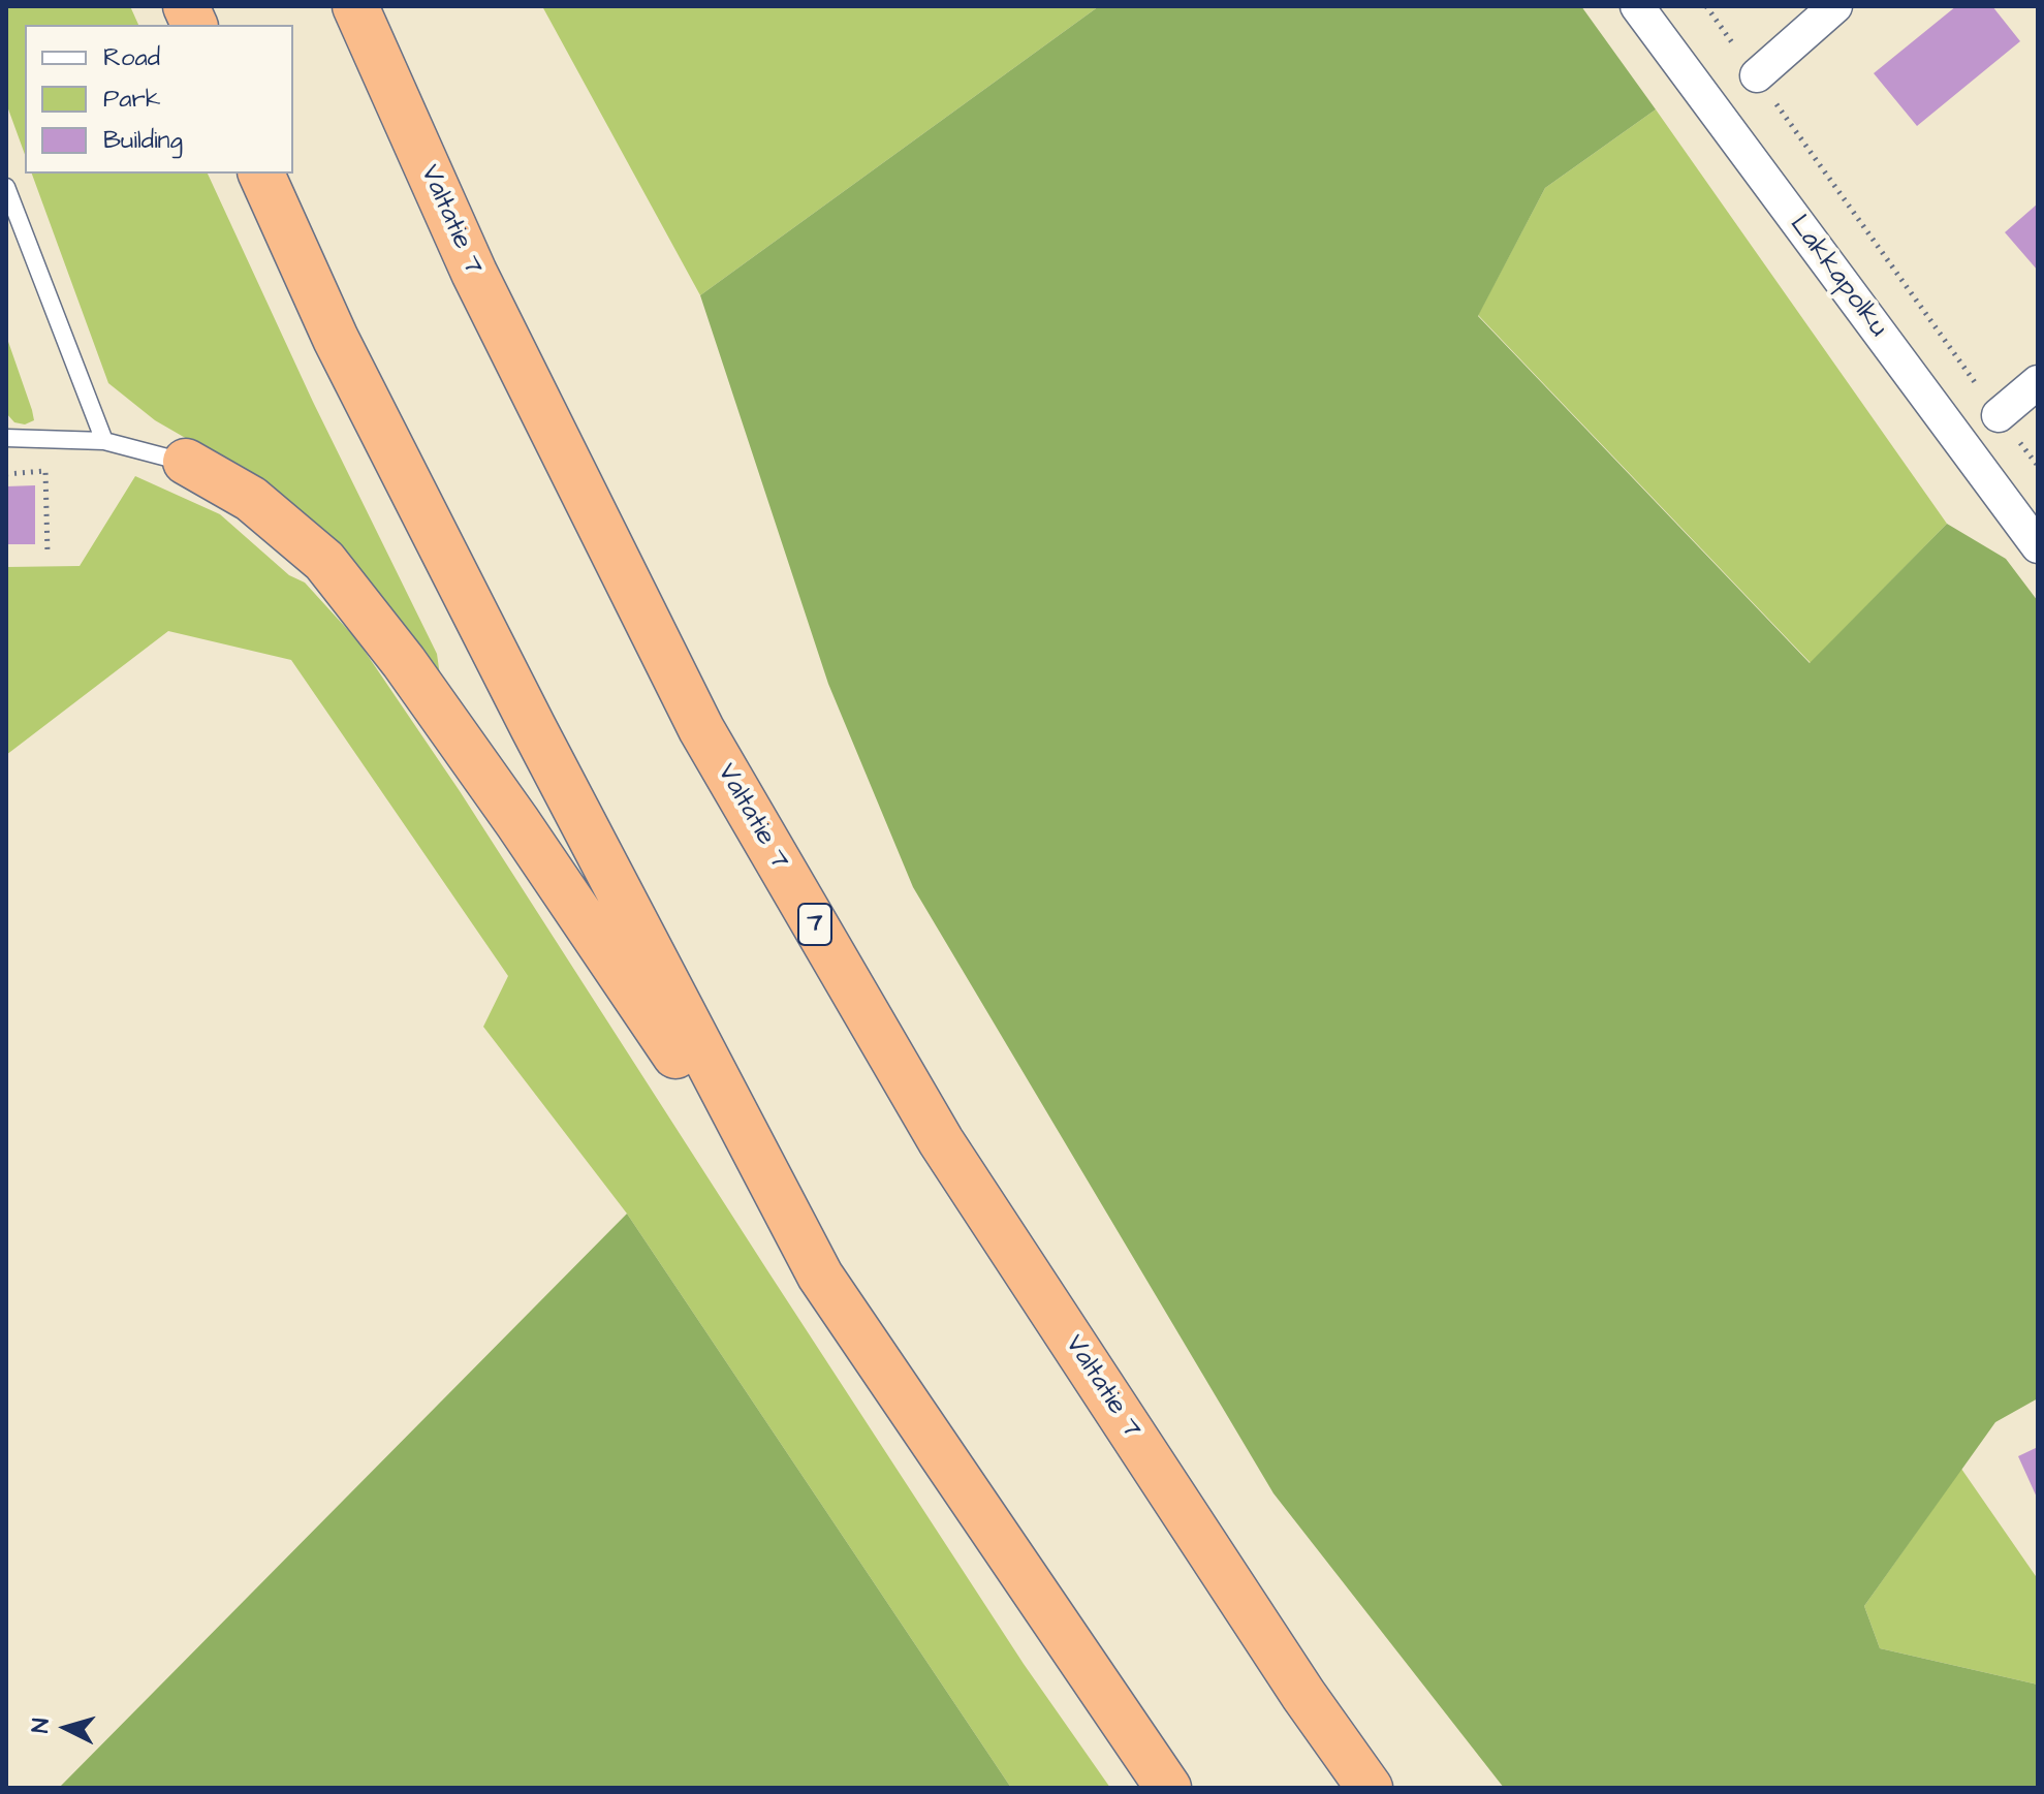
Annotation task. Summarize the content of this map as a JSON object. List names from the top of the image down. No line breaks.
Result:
{"streets":{"highway":["Valtatie 7","7"],"street":["Lakkapolku"]},"legend":["Road","Park","Building"],"north":"left"}
